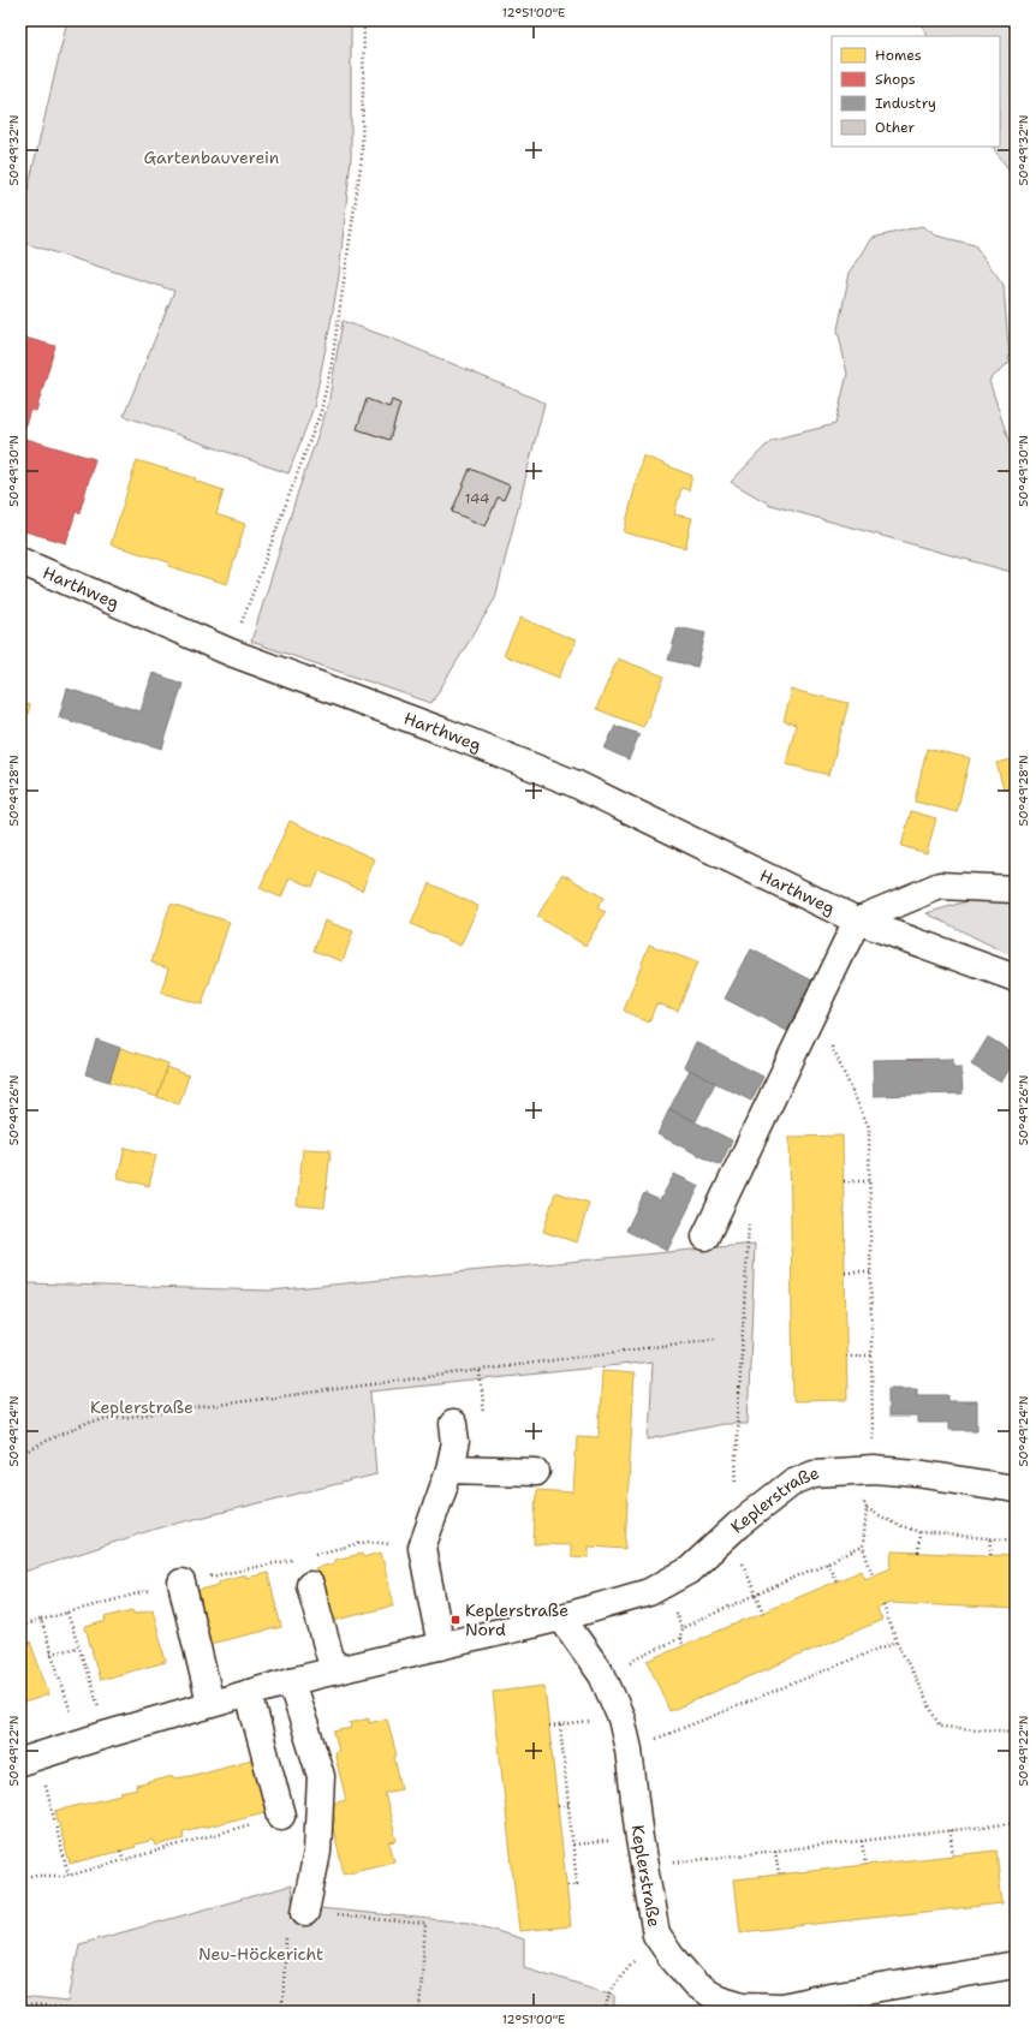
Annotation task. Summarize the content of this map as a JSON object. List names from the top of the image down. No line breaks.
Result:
{"streets":{"street":["Harthweg","Keplerstraße"]},"parks":["Gartenbauverein","Keplerstraße","Neu-Höckericht"],"places":{"transit":["Keplerstraße Nord"]},"house_numbers":["144"],"legend":["Homes","Shops","Industry","Other"],"coordinates":["12°51'00\"E","50°49'32\"N","50°49'30\"N","50°49'28\"N","50°49'26\"N","50°49'24\"N","50°49'22\"N"]}
